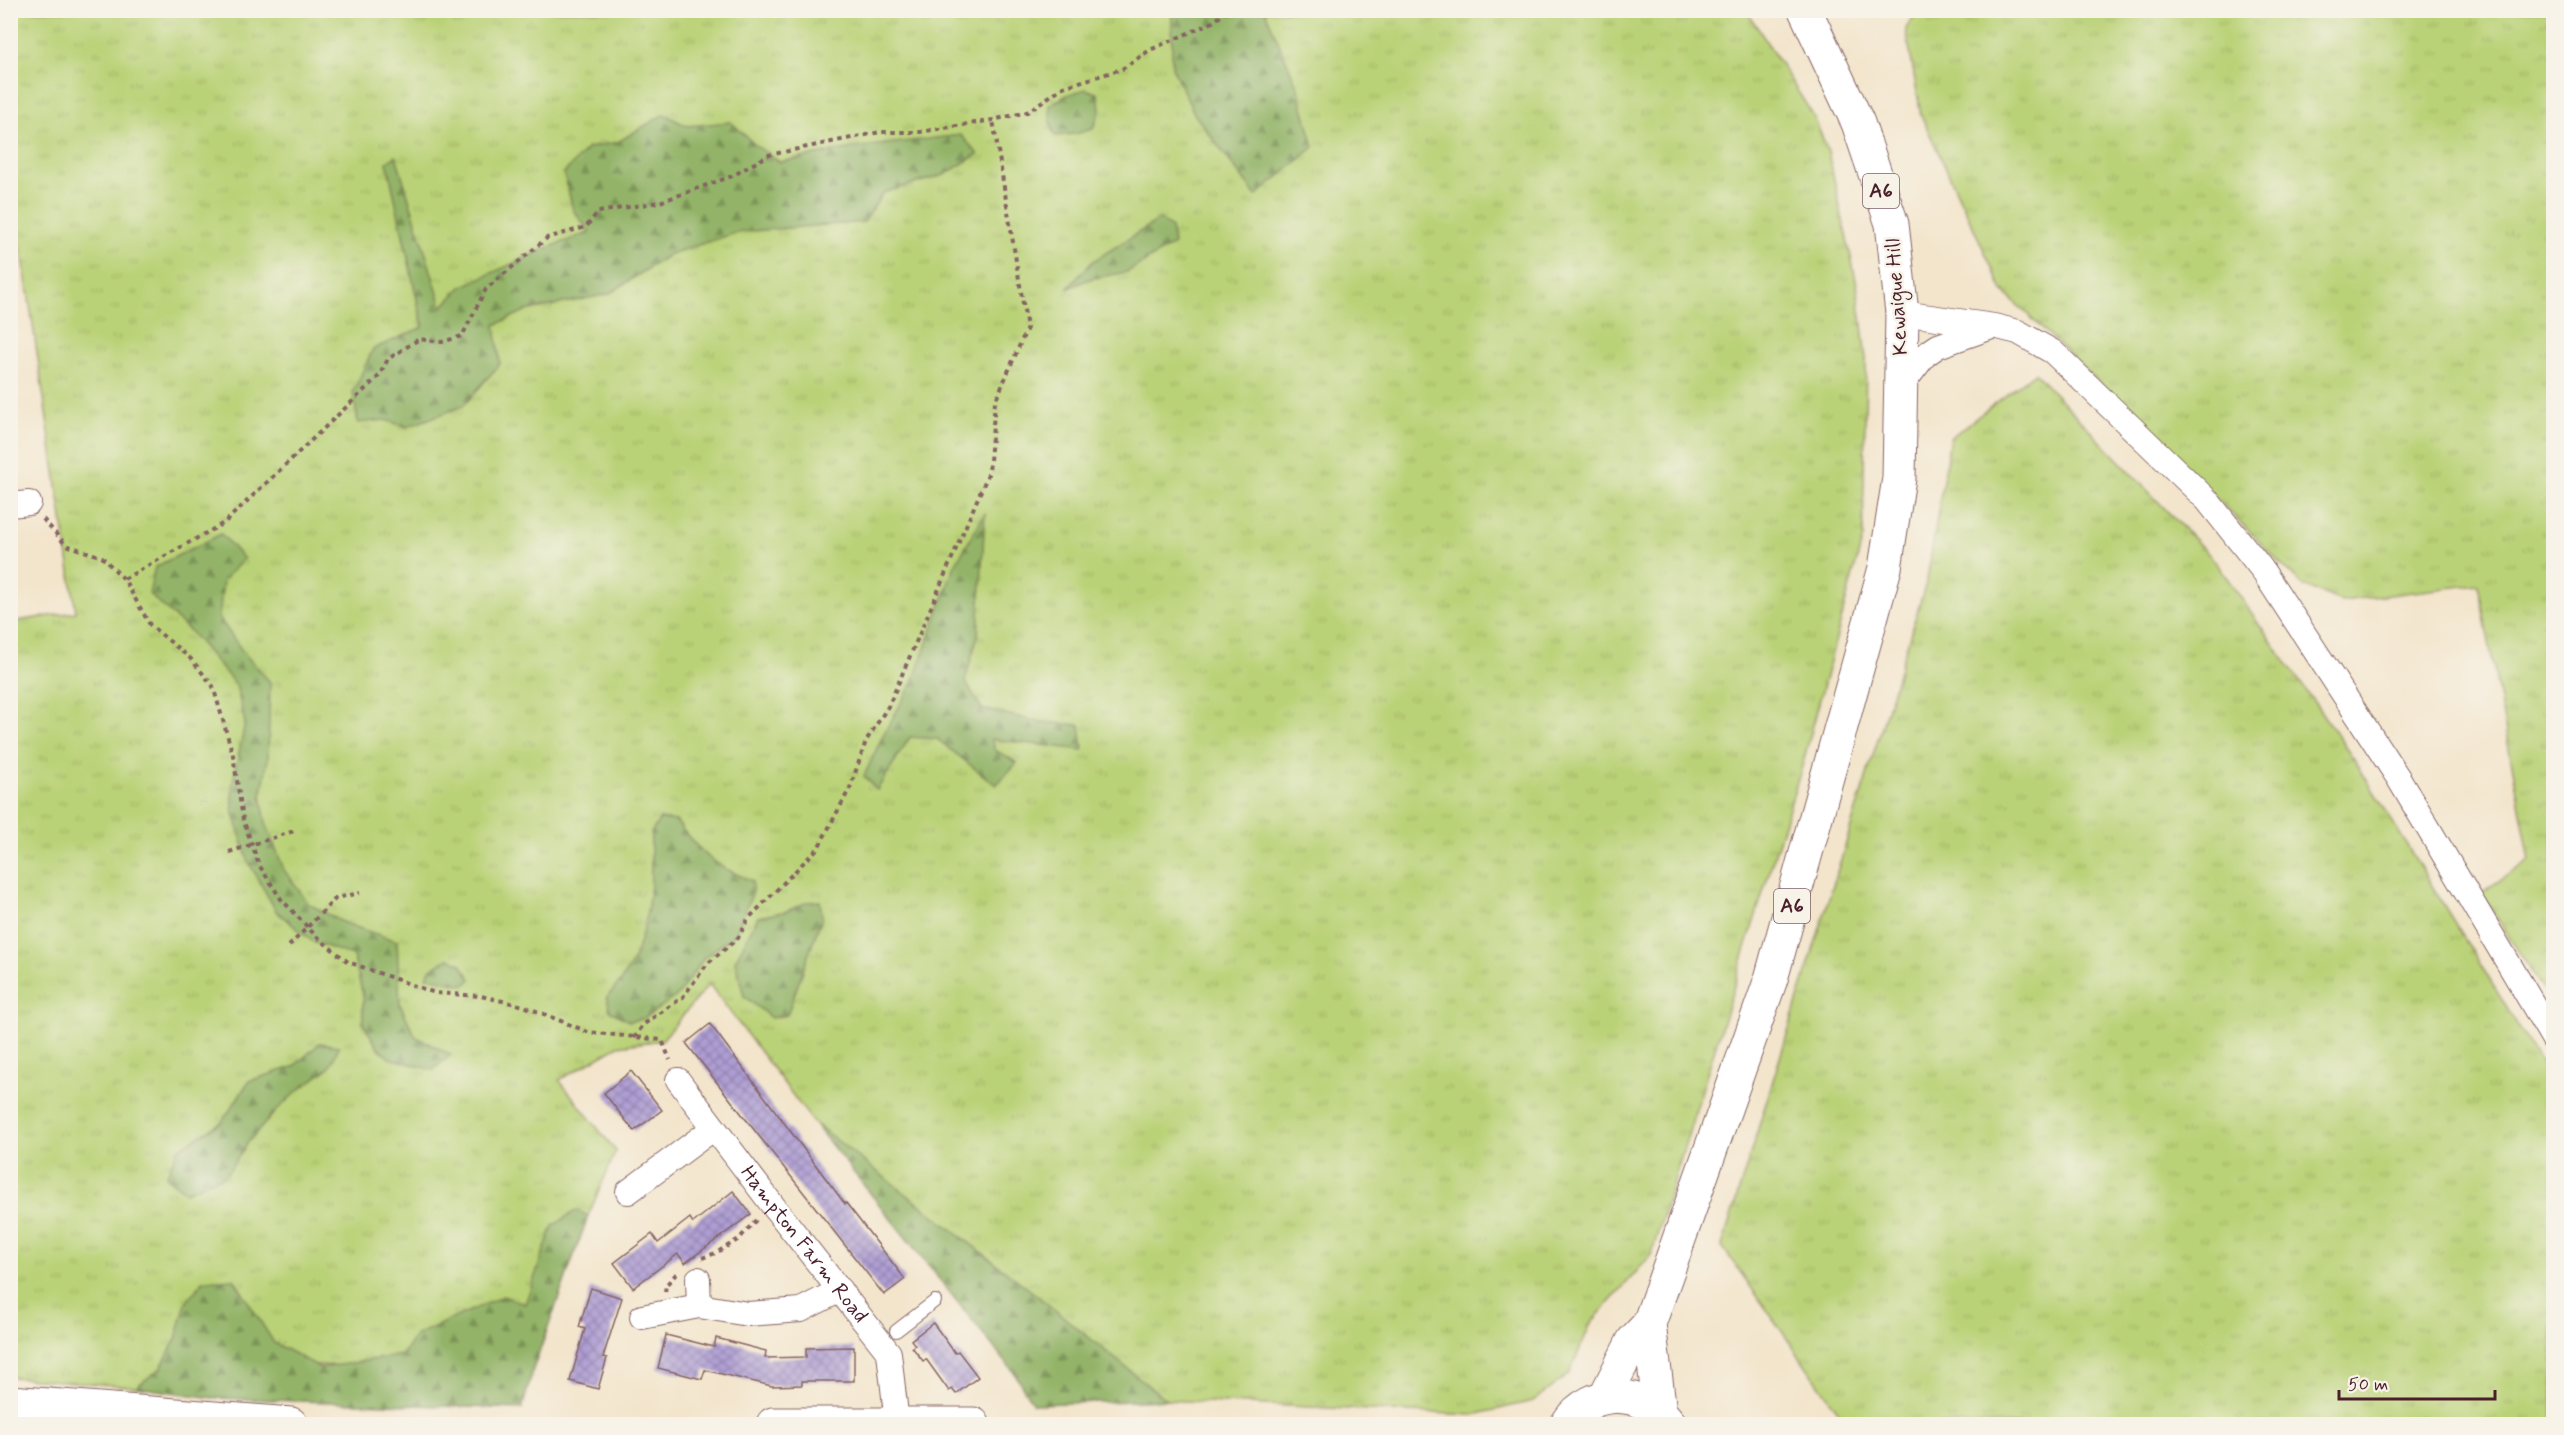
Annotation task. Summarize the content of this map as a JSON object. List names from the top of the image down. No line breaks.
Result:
{"streets":{"highway":["A6","Kewaigue Hill"],"street":["Hampton Farm Road"]},"crossings":[["A6","Kewaigue Hill"]],"scale_bar":"50 m"}
